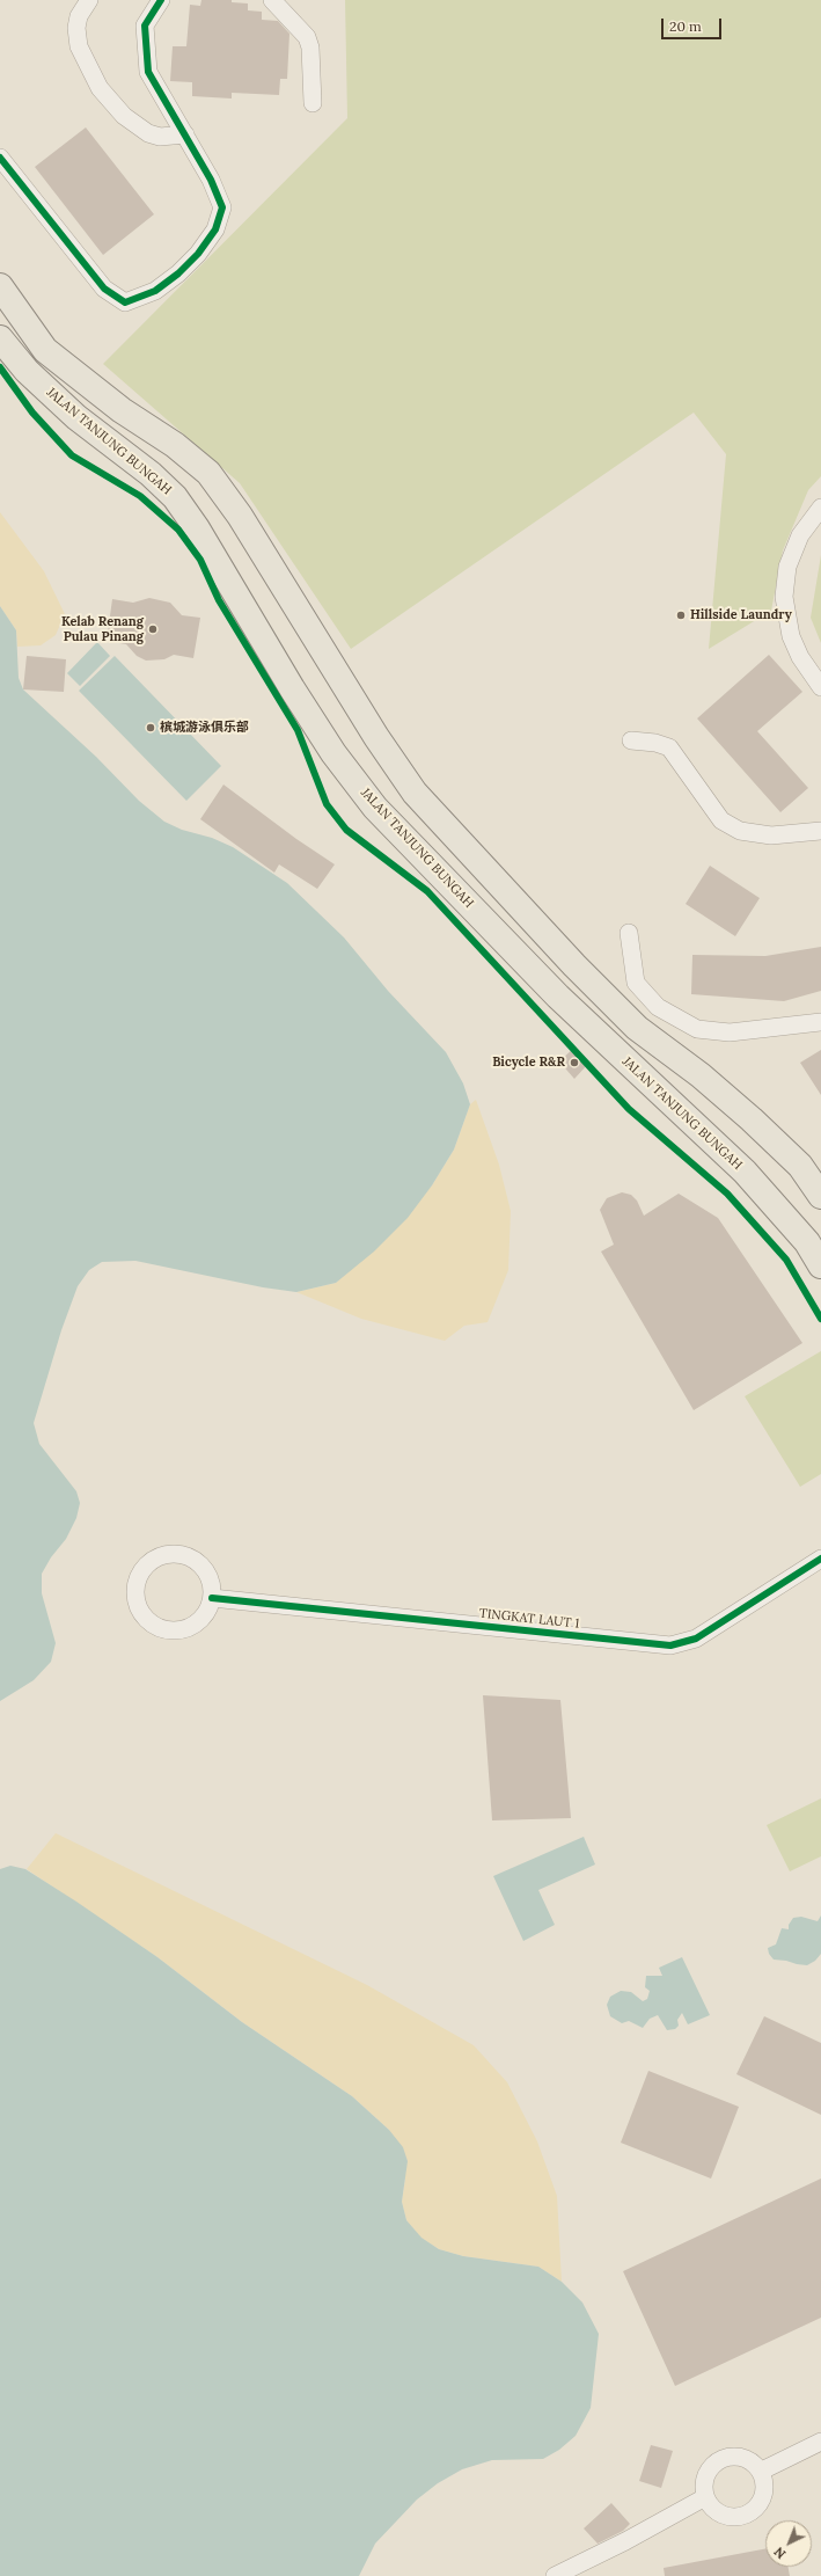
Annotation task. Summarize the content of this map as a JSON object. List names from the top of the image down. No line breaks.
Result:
{"streets":{"main road":["JALAN TANJUNG BUNGAH"],"street":["TINGKAT LAUT 1"]},"places":["Hillside Laundry","Kelab Renang Pulau Pinang","槟城游泳俱乐部","Bicycle R&R"],"scale_bar":"20 m","north":"bottom left"}
